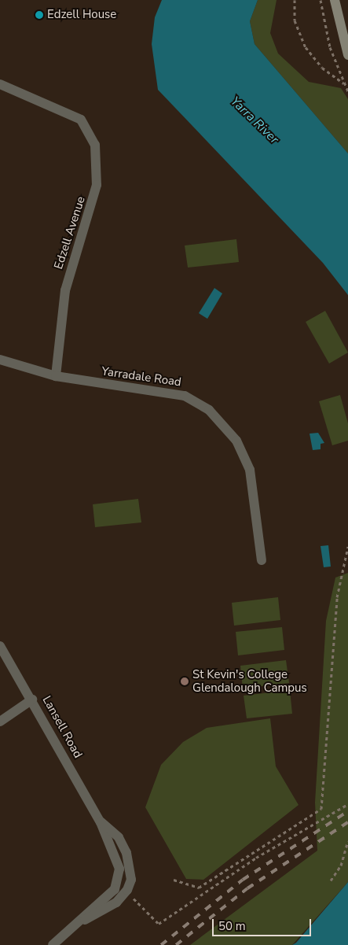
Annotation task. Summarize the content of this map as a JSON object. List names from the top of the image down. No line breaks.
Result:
{"streets":{"street":["Edzell Avenue","Yarradale Road","Lansell Road"]},"crossings":[["Edzell Avenue","Yarradale Road"]],"water":["Yarra River"],"places":["Edzell House","St Kevin's College Glendalough Campus"],"scale_bar":"50 m"}
